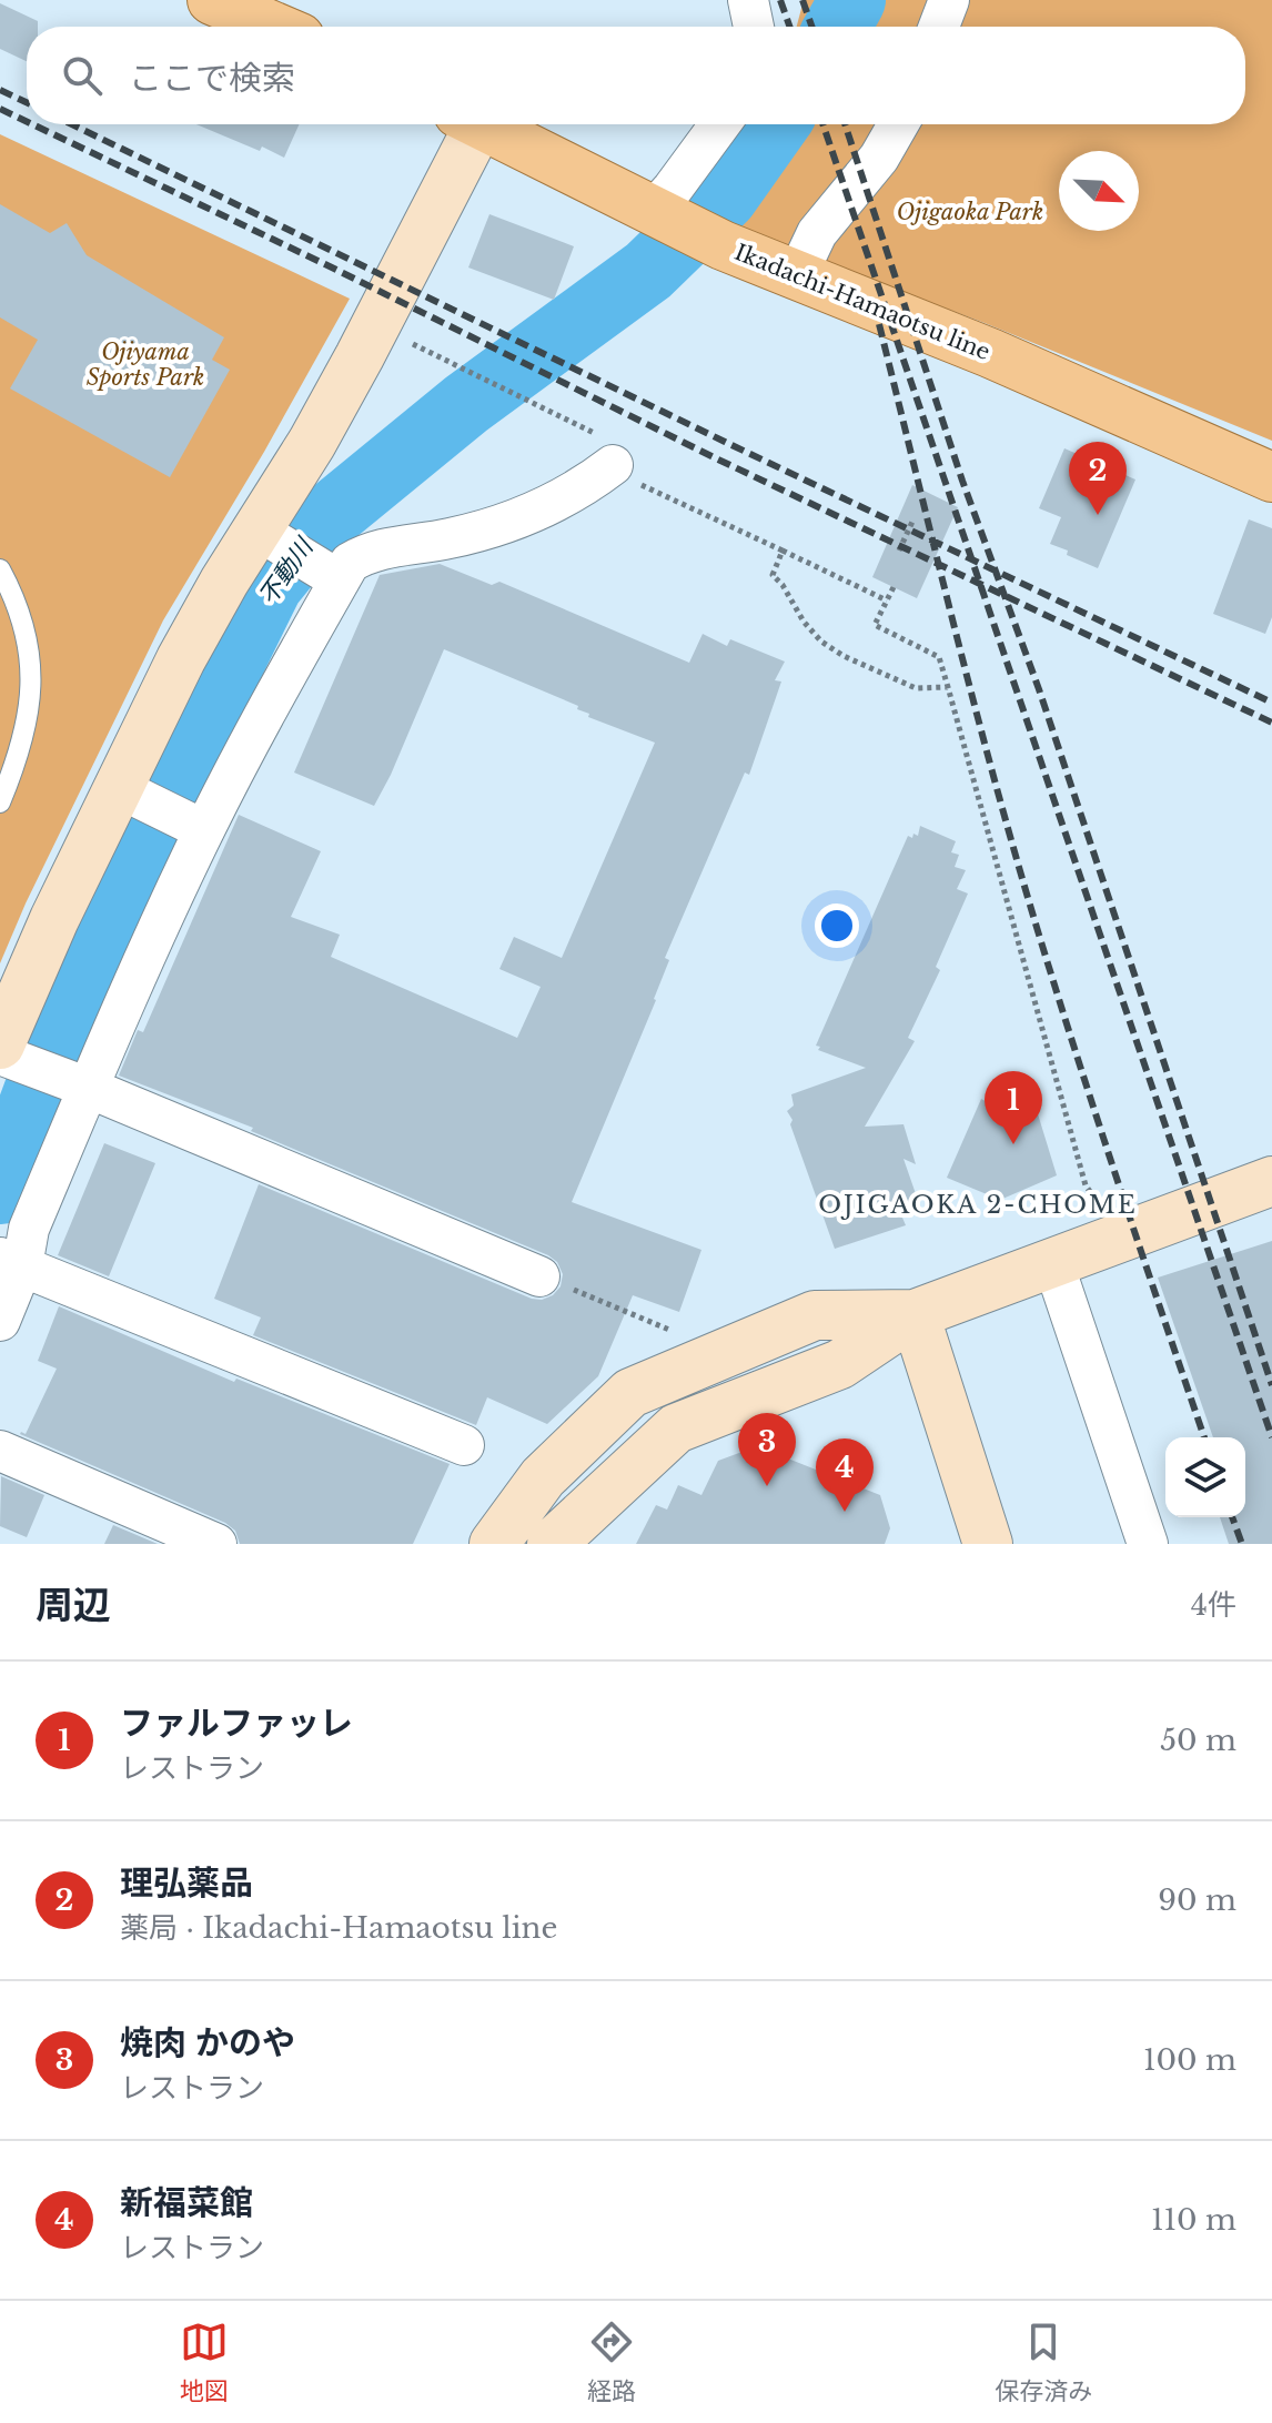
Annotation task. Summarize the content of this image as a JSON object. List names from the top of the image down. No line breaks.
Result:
{"streets":{"main road":["Ikadachi-Hamaotsu line"]},"districts":["OJIGAOKA 2-CHOME"],"water":["不動川"],"parks":["Ojigaoka Park","Ojiyama Sports Park"],"north":"bottom right","page":{"search":"ここで検索","pins":["2","1","3","4"],"heading":["周辺","4件"],"list":[{"mark":"1","name":"ファルファッレ","note":"レストラン","value":"50 m"},{"mark":"2","name":"理弘薬品","note":"薬局 · Ikadachi-Hamaotsu line","value":"90 m"},{"mark":"3","name":"焼肉 かのや","note":"レストラン","value":"100 m"},{"mark":"4","name":"新福菜館","note":"レストラン","value":"110 m"}],"nav":["地図","経路","保存済み"]}}
